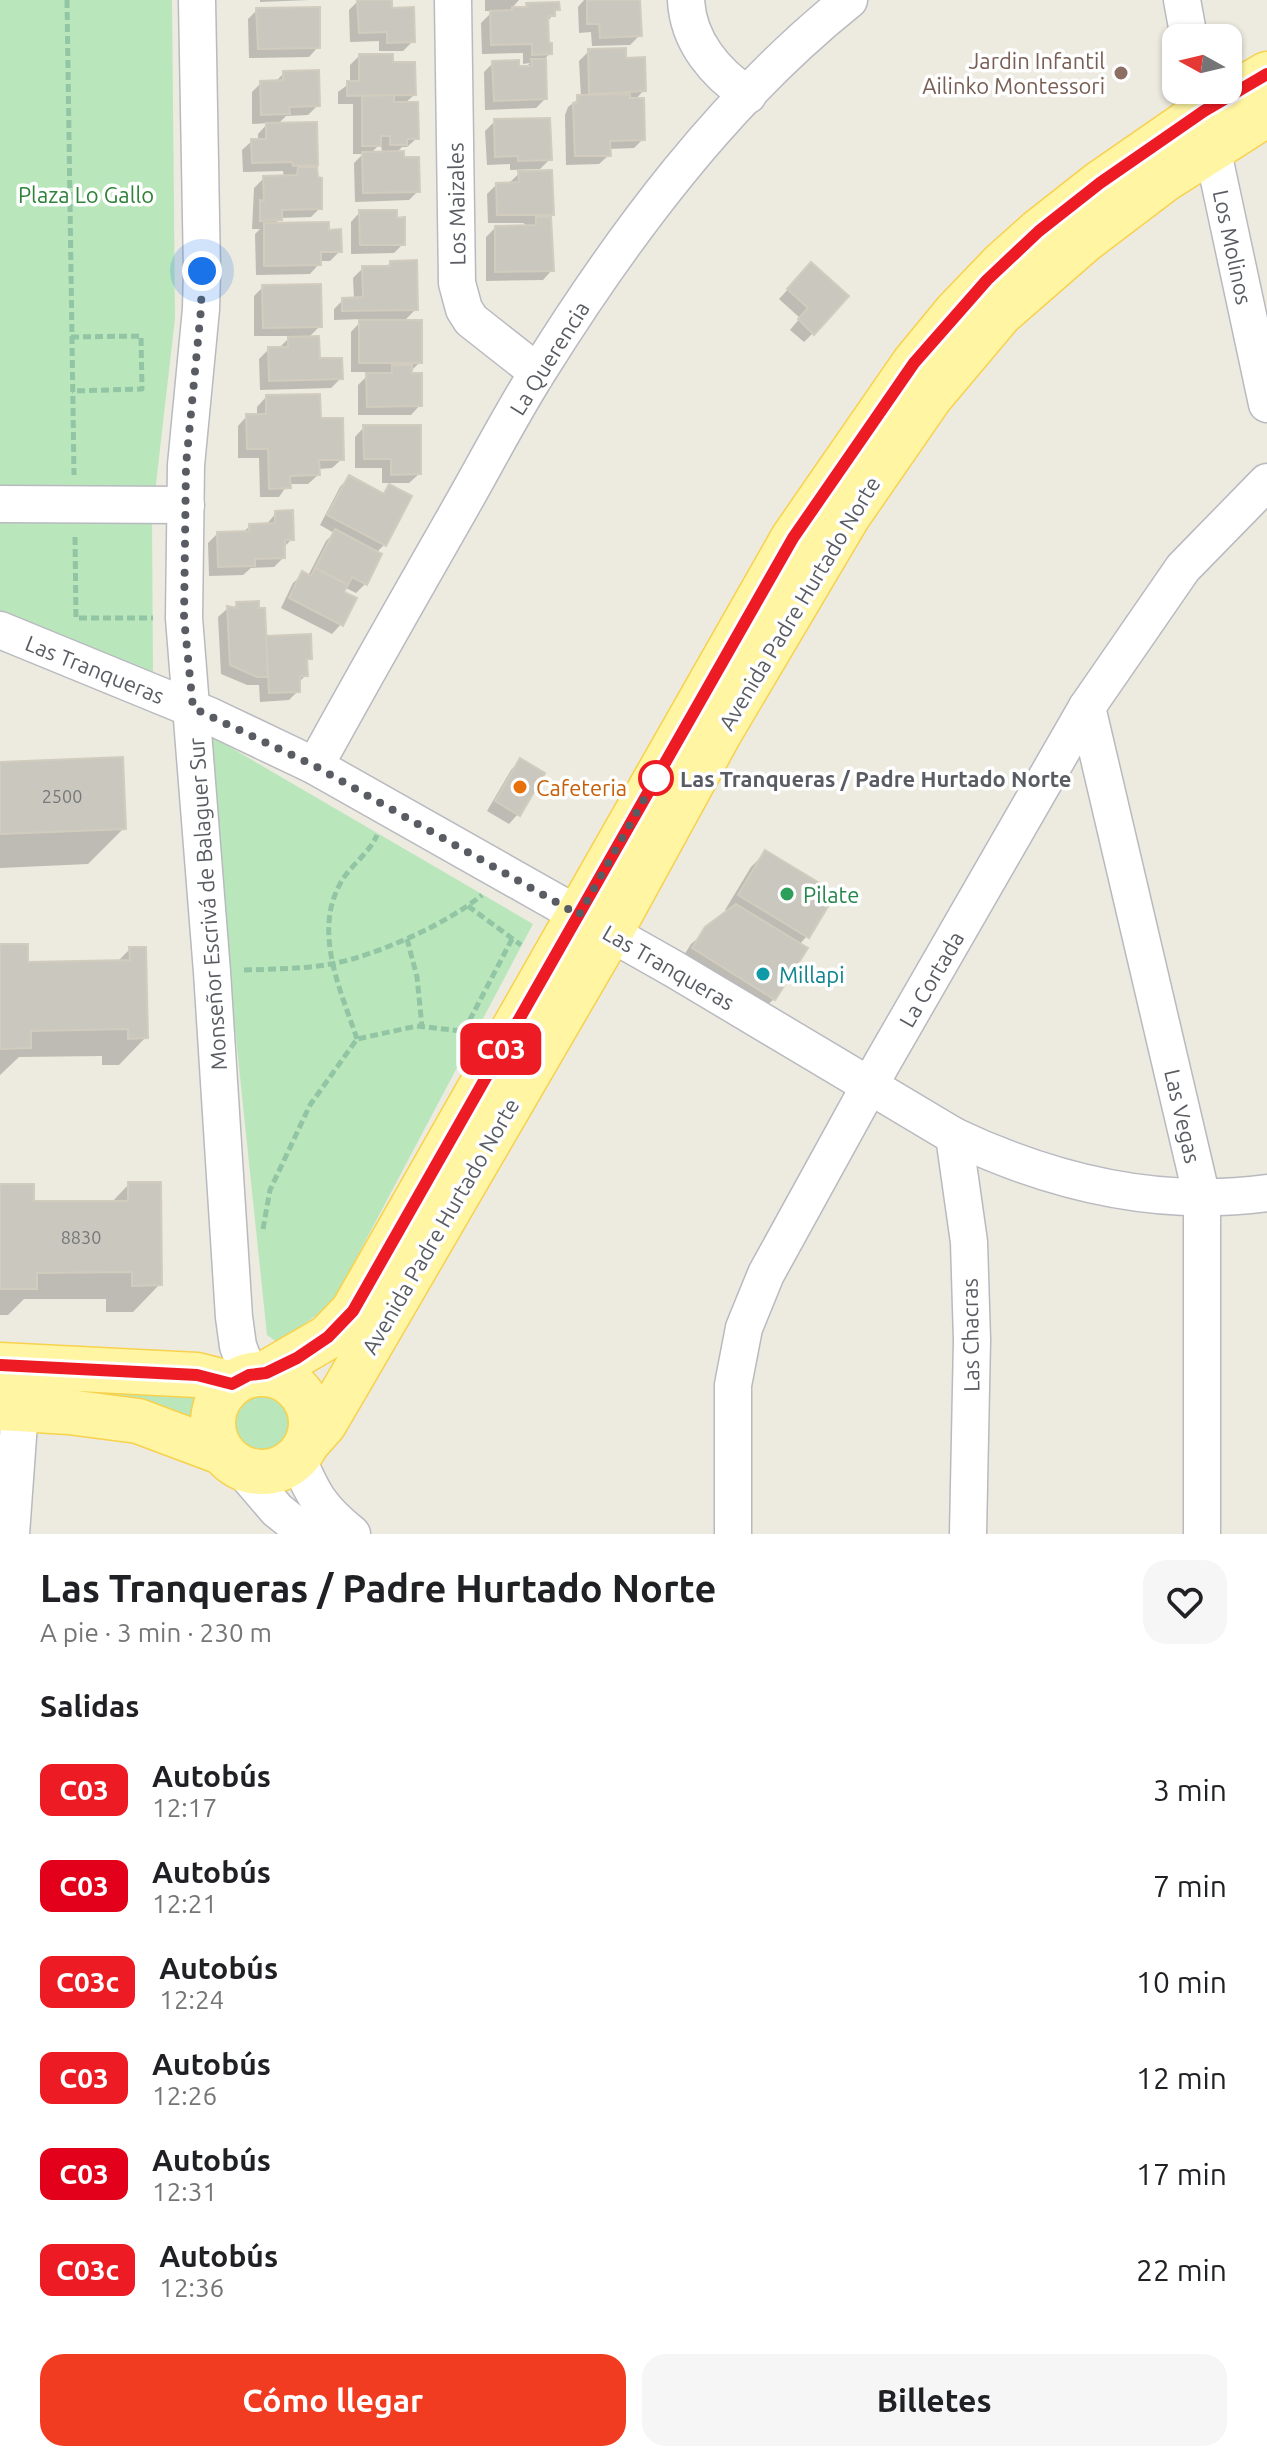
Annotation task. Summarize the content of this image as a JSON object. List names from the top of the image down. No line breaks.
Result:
{"streets":{"main road":["Avenida Padre Hurtado Norte"],"street":["Los Maizales","Los Molinos","La Querencia","Las Tranqueras","Monseñor Escrivá de Balaguer Sur","La Cortada","Las Vegas","Las Chacras"]},"crossings":[["Los Maizales","La Querencia"],["Los Molinos","Avenida Padre Hurtado Norte"],["La Querencia","Las Tranqueras"],["Avenida Padre Hurtado Norte","Las Tranqueras"],["Avenida Padre Hurtado Norte","Monseñor Escrivá de Balaguer Sur"],["Las Tranqueras","Monseñor Escrivá de Balaguer Sur"],["Las Tranqueras","La Cortada"],["Las Tranqueras","Las Vegas"],["Las Tranqueras","Las Chacras"],["La Cortada","Las Vegas"]],"parks":["Plaza Lo Gallo"],"places":["Jardin Infantil Ailinko Montessori","Las Tranqueras / Padre Hurtado Norte","Cafeteria","Pilate","Millapi"],"lines":["bus line C03"],"house_numbers":["2500","8830"],"north":"left","page":{"on_map":"C03","heading":[["Las Tranqueras / Padre Hurtado Norte","A pie · 3 min · 230 m"],"Salidas"],"list":[{"mark":"C03","name":"Autobús","note":"12:17","value":"3 min"},{"mark":"C03","name":"Autobús","note":"12:21","value":"7 min"},{"mark":"C03c","name":"Autobús","note":"12:24","value":"10 min"},{"mark":"C03","name":"Autobús","note":"12:26","value":"12 min"},{"mark":"C03","name":"Autobús","note":"12:31","value":"17 min"},{"mark":"C03c","name":"Autobús","note":"12:36","value":"22 min"}],"buttons":["Cómo llegar","Billetes"]}}
